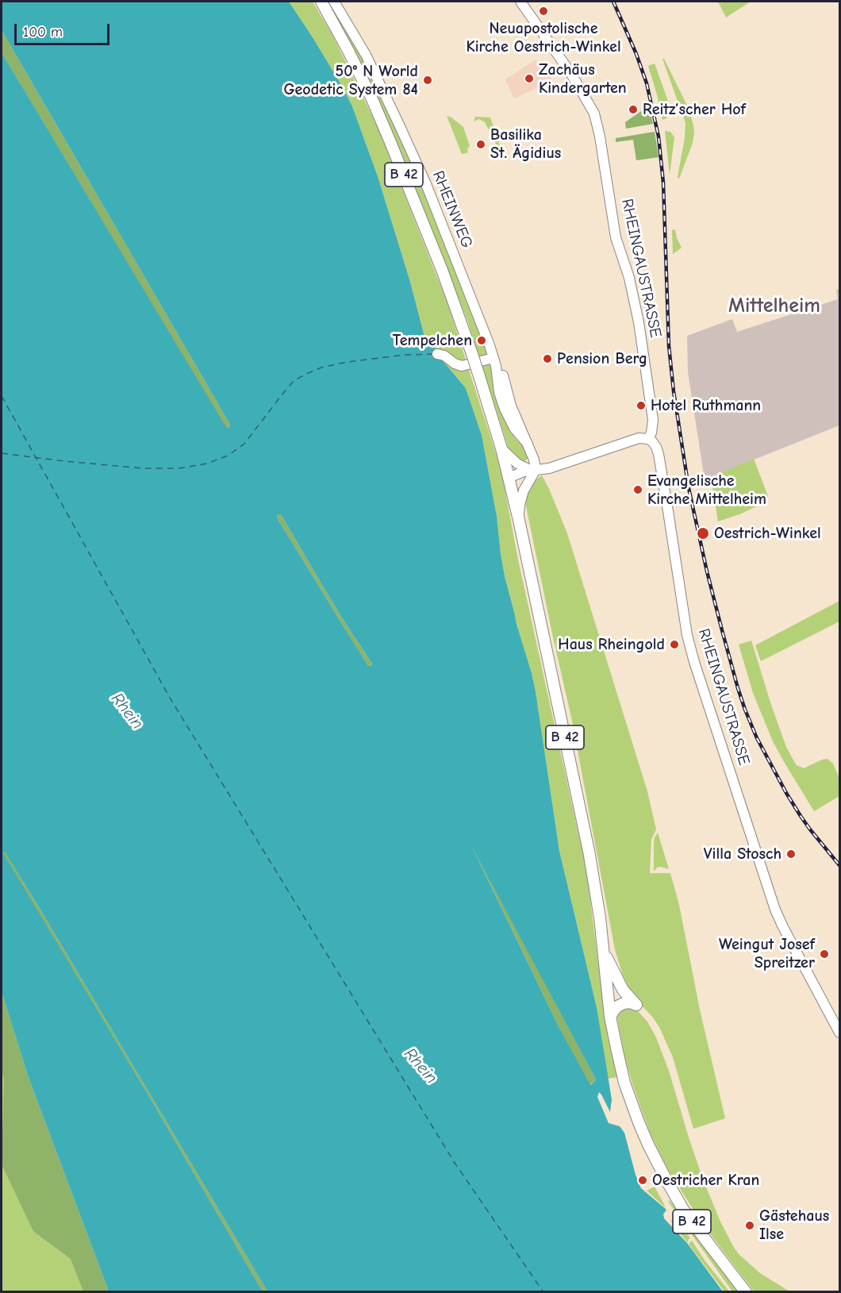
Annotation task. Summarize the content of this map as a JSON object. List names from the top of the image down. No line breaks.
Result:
{"streets":{"main road":["B 42","RHEINWEG","RHEINGAUSTRASSE"]},"districts":["Mittelheim"],"water":["Rhein"],"places":["Neuapostolische Kirche Oestrich-Winkel","Zachäus Kindergarten","50° N World Geodetic System 84","Reitz’scher Hof","Basilika St. Ägidius","Tempelchen","Pension Berg","Hotel Ruthmann","Evangelische Kirche Mittelheim","Oestrich-Winkel","Haus Rheingold","Villa Stosch","Weingut Josef Spreitzer","Oestricher Kran","Gästehaus Ilse"],"scale_bar":"100 m"}
